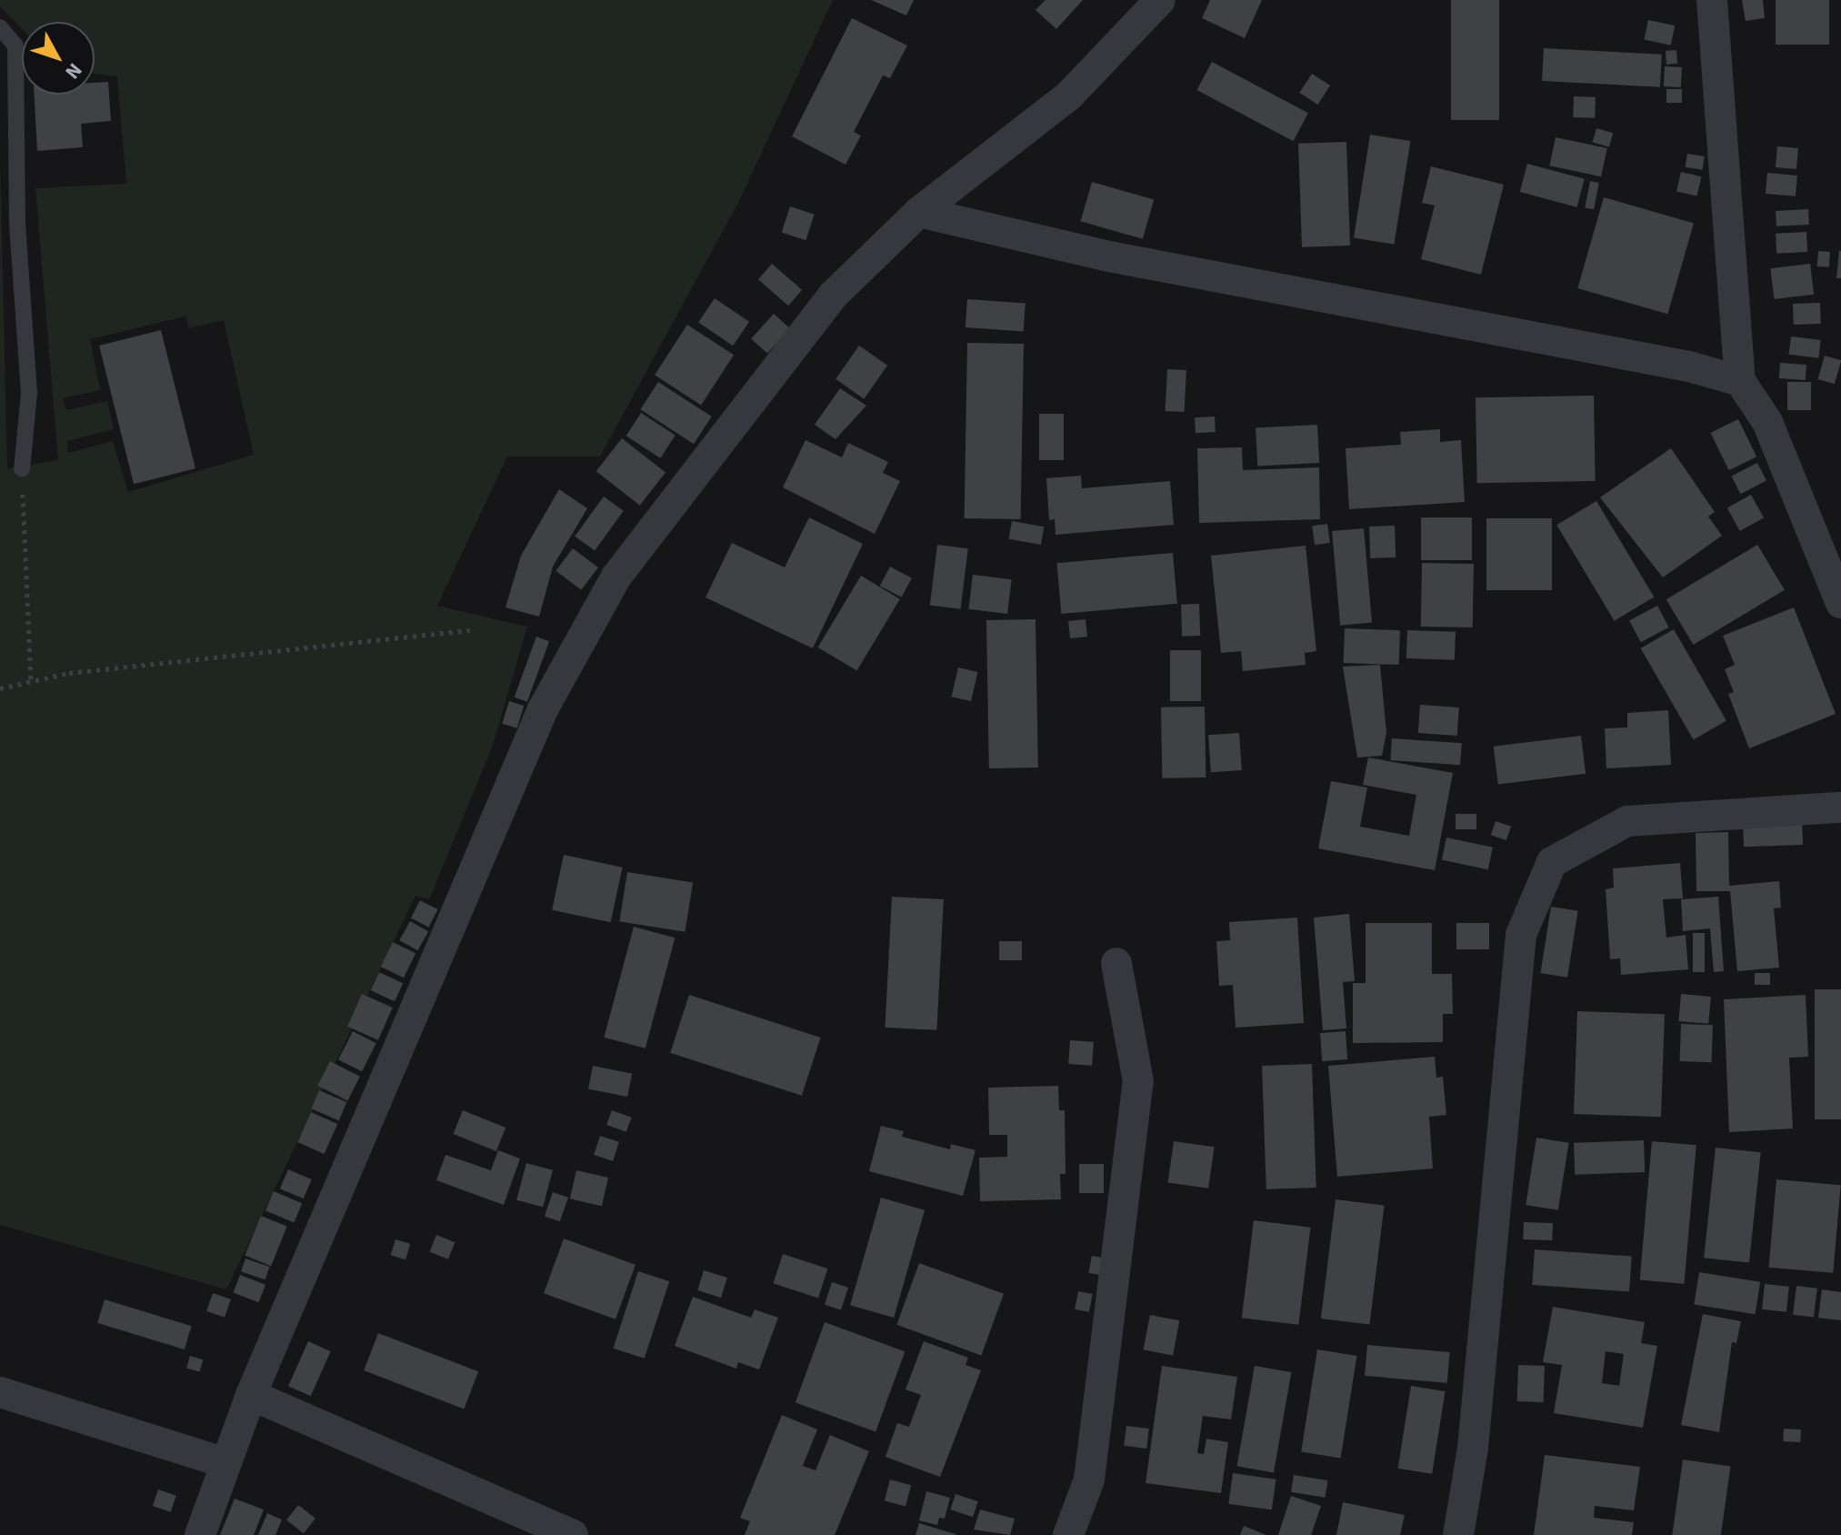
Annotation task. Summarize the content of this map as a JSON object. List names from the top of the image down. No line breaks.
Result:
{"north":"bottom right"}
